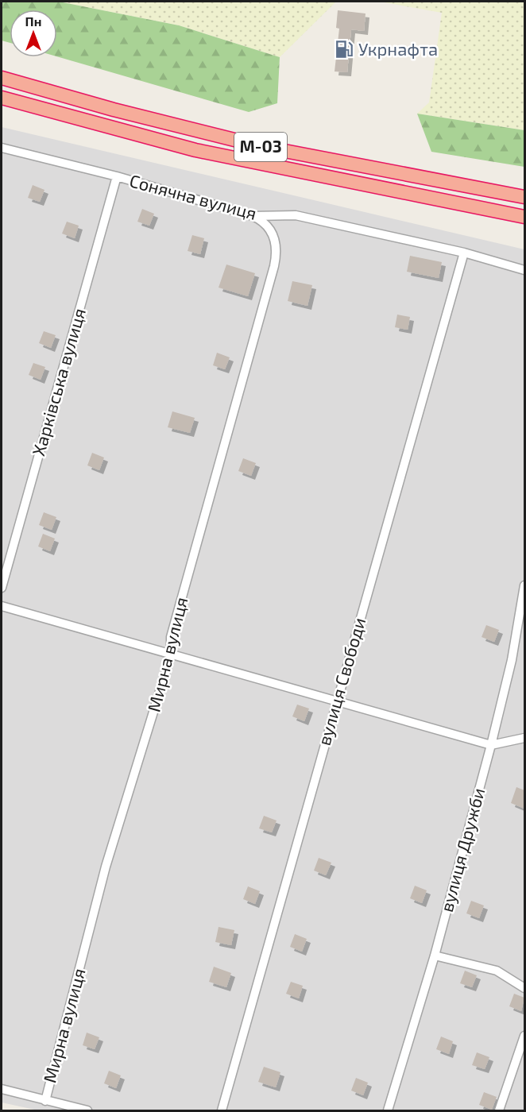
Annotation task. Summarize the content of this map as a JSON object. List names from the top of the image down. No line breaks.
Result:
{"streets":{"highway":["М-03"],"street":["Сонячна вулиця","Харківська вулиця","Мирна вулиця","вулиця Свободи","вулиця Дружби"]},"crossings":[["Сонячна вулиця","Харківська вулиця"],["Сонячна вулиця","Мирна вулиця"],["Сонячна вулиця","вулиця Свободи"]],"places":{"fuel station":["Укрнафта"]},"north":"top"}
